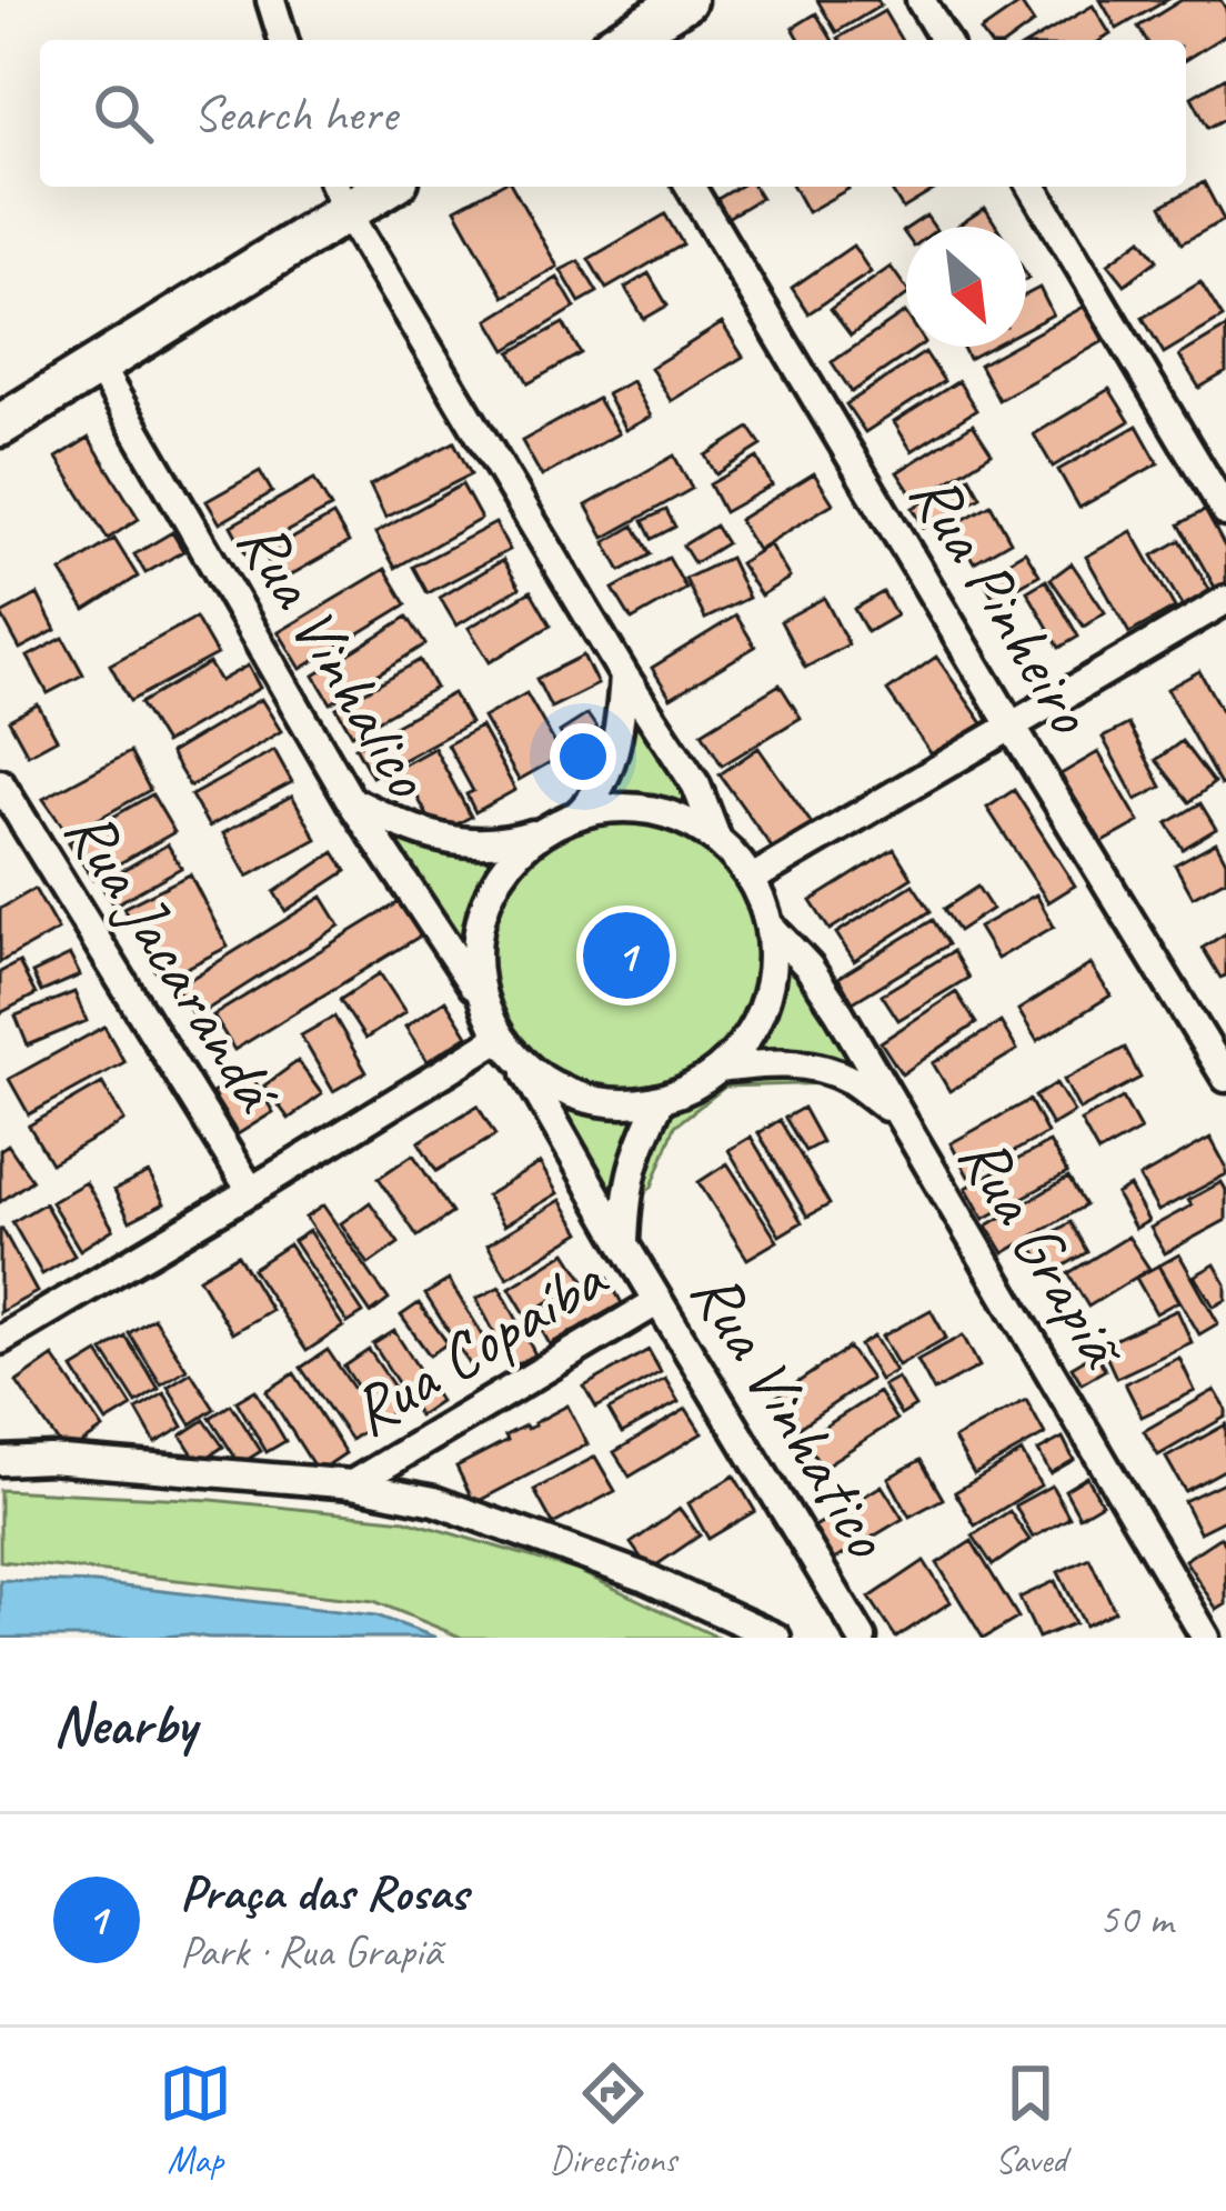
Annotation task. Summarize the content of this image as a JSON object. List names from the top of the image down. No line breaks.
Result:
{"streets":{"street":["Rua Pinheiro","Rua Vinhalico","Rua Jacarandá","Rua Grapiã","Rua Copaíba","Rua Vinhatico"]},"crossings":[["Rua Vinhalico","Rua Grapiã"],["Rua Copaíba","Rua Vinhatico"]],"north":"bottom right","page":{"search":"Search here","pins":"1","heading":"Nearby","list":[{"mark":"1","name":"Praça das Rosas","note":"Park · Rua Grapiã","value":"50 m"}],"nav":["Map","Directions","Saved"]}}
